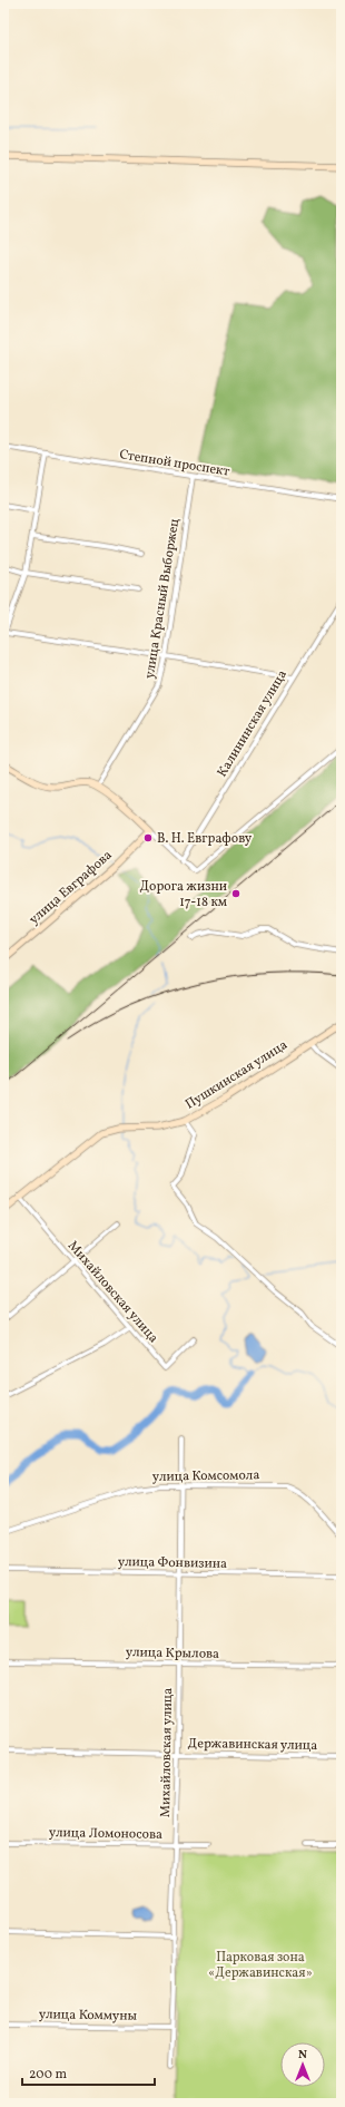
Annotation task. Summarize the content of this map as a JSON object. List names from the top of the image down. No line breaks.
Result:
{"streets":{"street":["Степной проспект","улица Красный Выборжец","Калининская улица","улица Евграфова","Пушкинская улица","Михайловская улица","улица Комсомола","улица Фонвизина","улица Крылова","Державинская улица","улица Ломоносова","улица Коммуны"]},"crossings":[["Степной проспект","улица Красный Выборжец"],["Пушкинская улица","Михайловская улица"],["Михайловская улица","улица Комсомола"],["Михайловская улица","улица Фонвизина"],["Михайловская улица","улица Крылова"],["Михайловская улица","Державинская улица"],["Михайловская улица","улица Ломоносова"],["Михайловская улица","улица Коммуны"]],"parks":["Парковая зона «Державинская»"],"places":["В. Н. Евграфову","Дорога жизни 17-18 км"],"scale_bar":"200 m","north":"top"}
